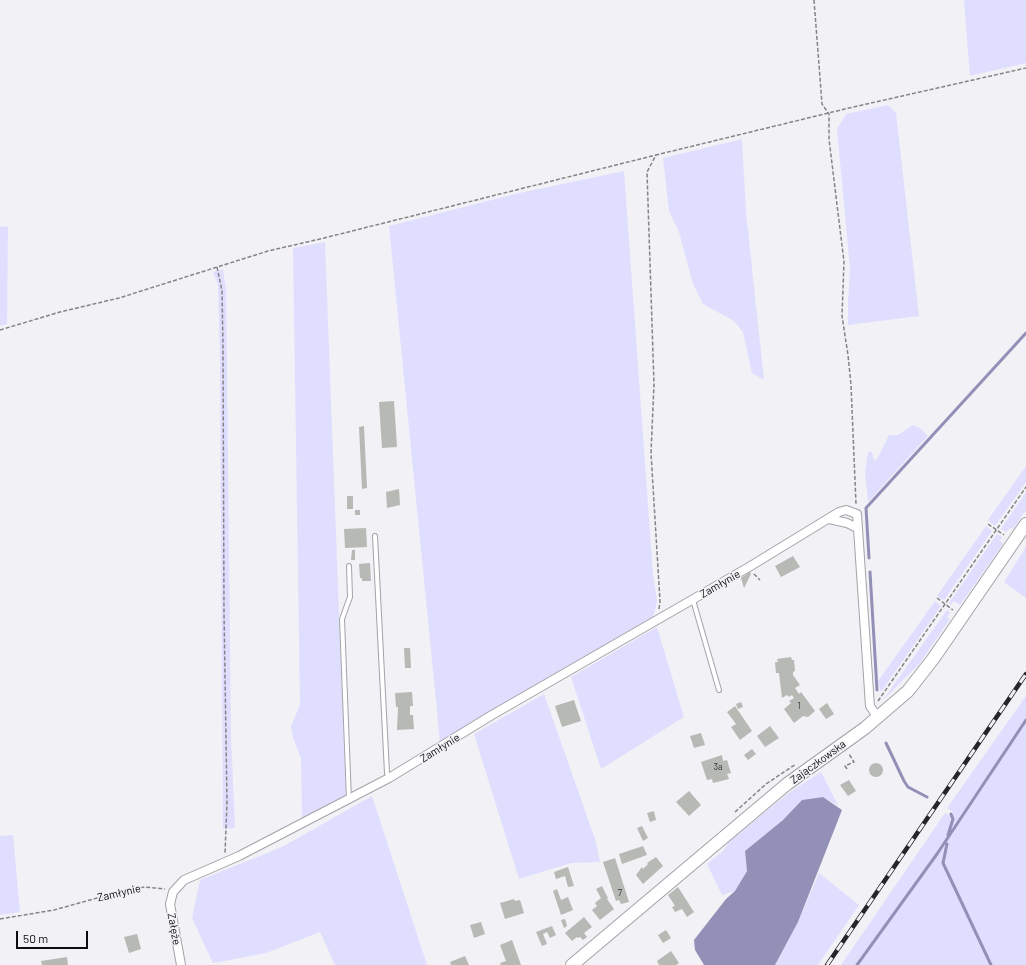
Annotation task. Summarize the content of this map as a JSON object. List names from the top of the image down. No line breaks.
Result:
{"streets":{"main road":["Zajączkowska"],"street":["Zamłynie","Załęże"]},"crossings":[["Zamłynie","Załęże"]],"house_numbers":["1","3a","7"],"scale_bar":"50 m"}
